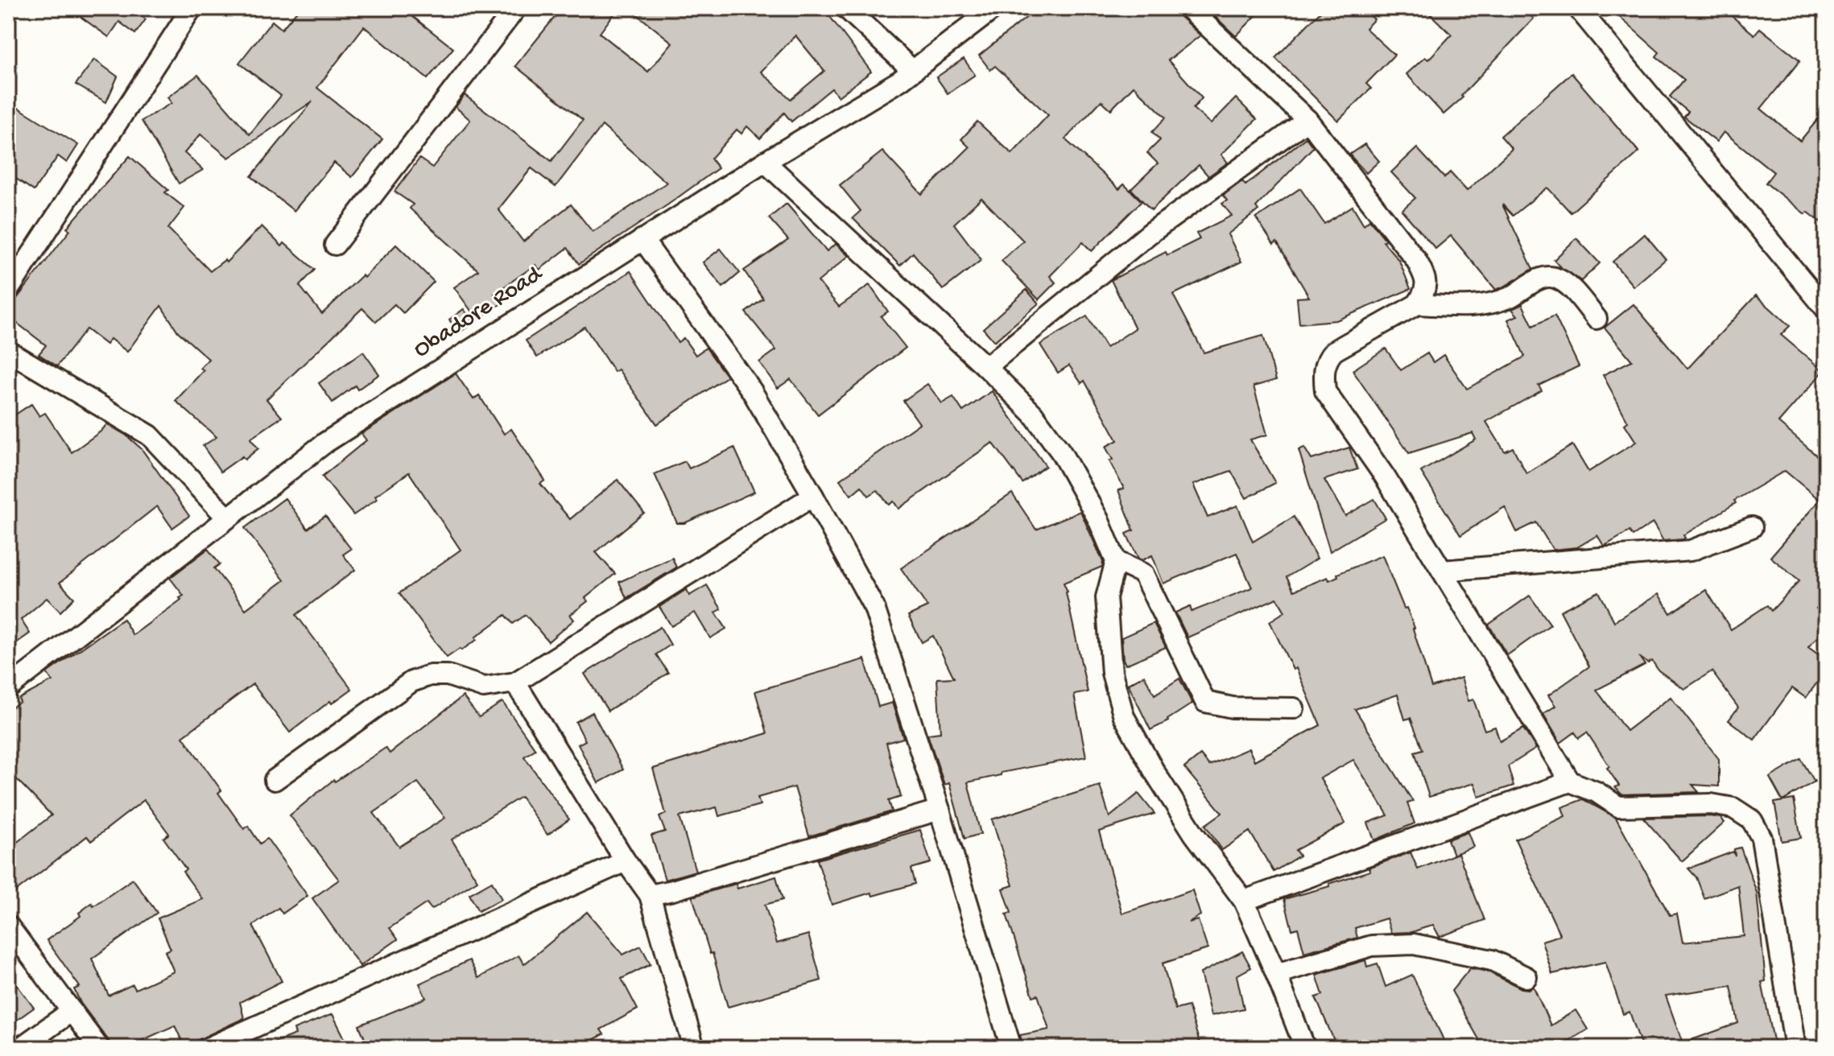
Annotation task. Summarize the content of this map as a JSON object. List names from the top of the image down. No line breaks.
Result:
{"streets":{"street":["Obadore Road"]}}
